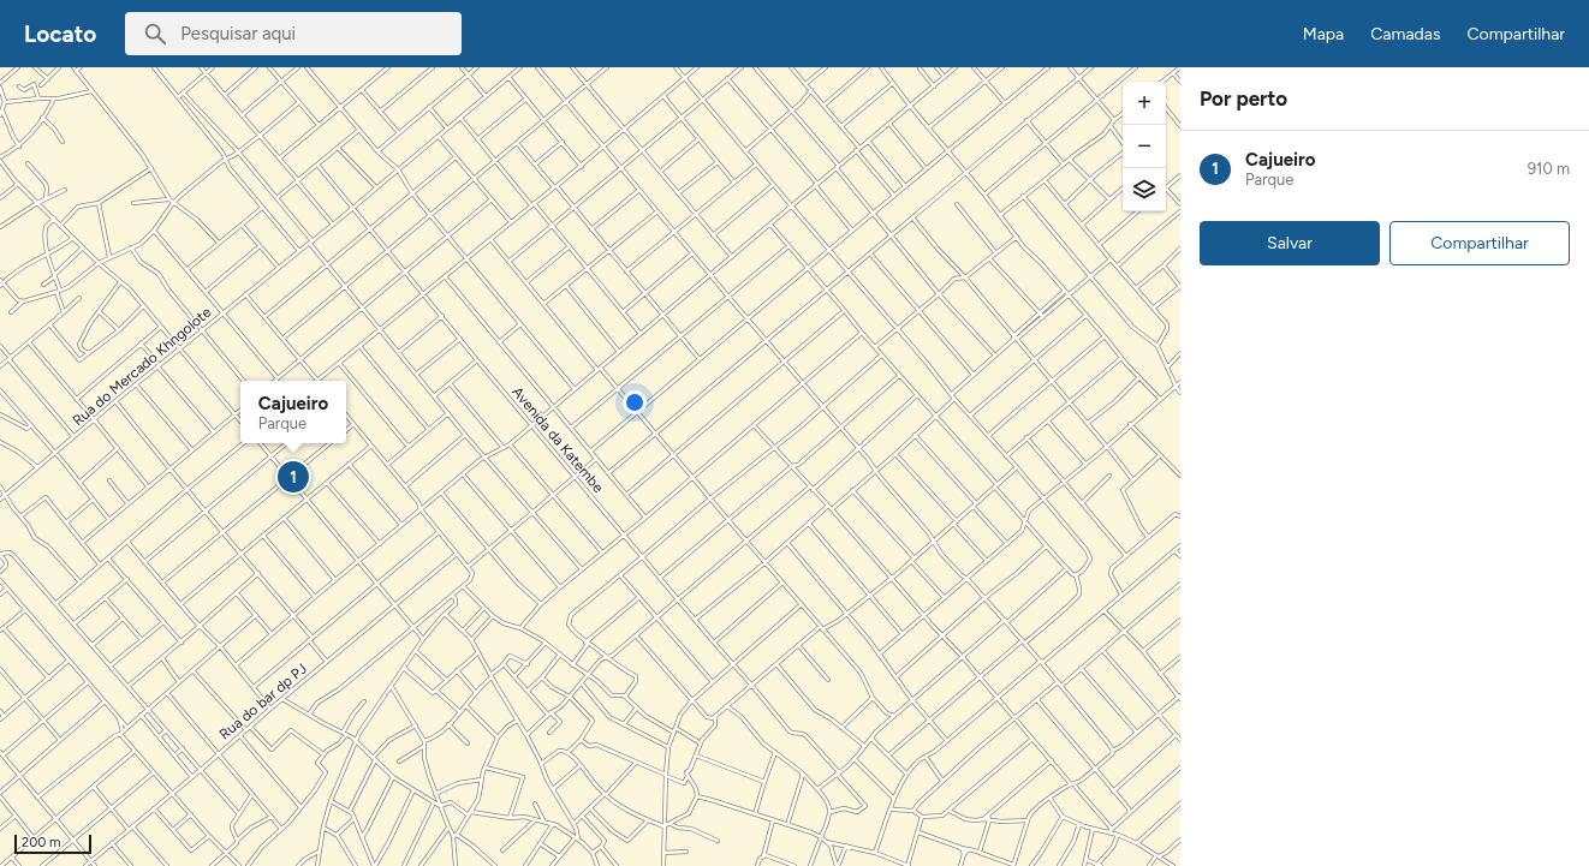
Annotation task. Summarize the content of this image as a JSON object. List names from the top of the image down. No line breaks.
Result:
{"streets":{"street":["Rua do Mercado Khngolote","Avenida da Katembe","Rua do bar dp PJ"]},"scale_bar":"200 m","page":{"header":"Locato","search":"Pesquisar aqui","nav":["Mapa","Camadas","Compartilhar"],"heading":"Por perto","map_buttons":["+","−"],"list":[{"mark":"1","name":"Cajueiro","note":"Parque","value":"910 m"}],"buttons":["Salvar","Compartilhar"],"popup":["Cajueiro","Parque"],"pins":"1","scale":"200 m"}}
